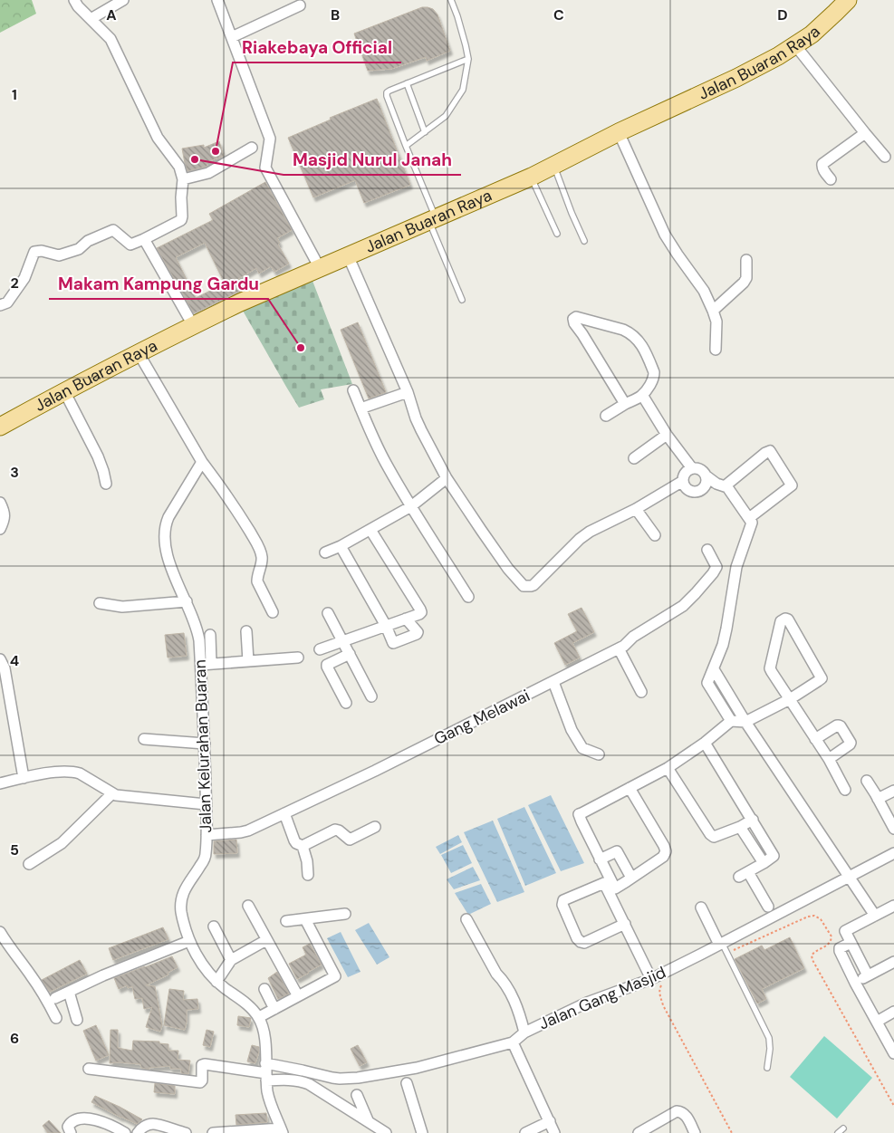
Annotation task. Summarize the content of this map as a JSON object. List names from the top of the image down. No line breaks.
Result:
{"streets":{"main road":["Jalan Buaran Raya"],"street":["Gang Melawai","Jalan Kelurahan Buaran","Jalan Gang Masjid"]},"crossings":[["Gang Melawai","Jalan Kelurahan Buaran"]],"places":["Riakebaya Official","Masjid Nurul Janah","Makam Kampung Gardu"],"grid":{"columns":["A","B","C","D"],"rows":["1","2","3","4","5","6"]}}
